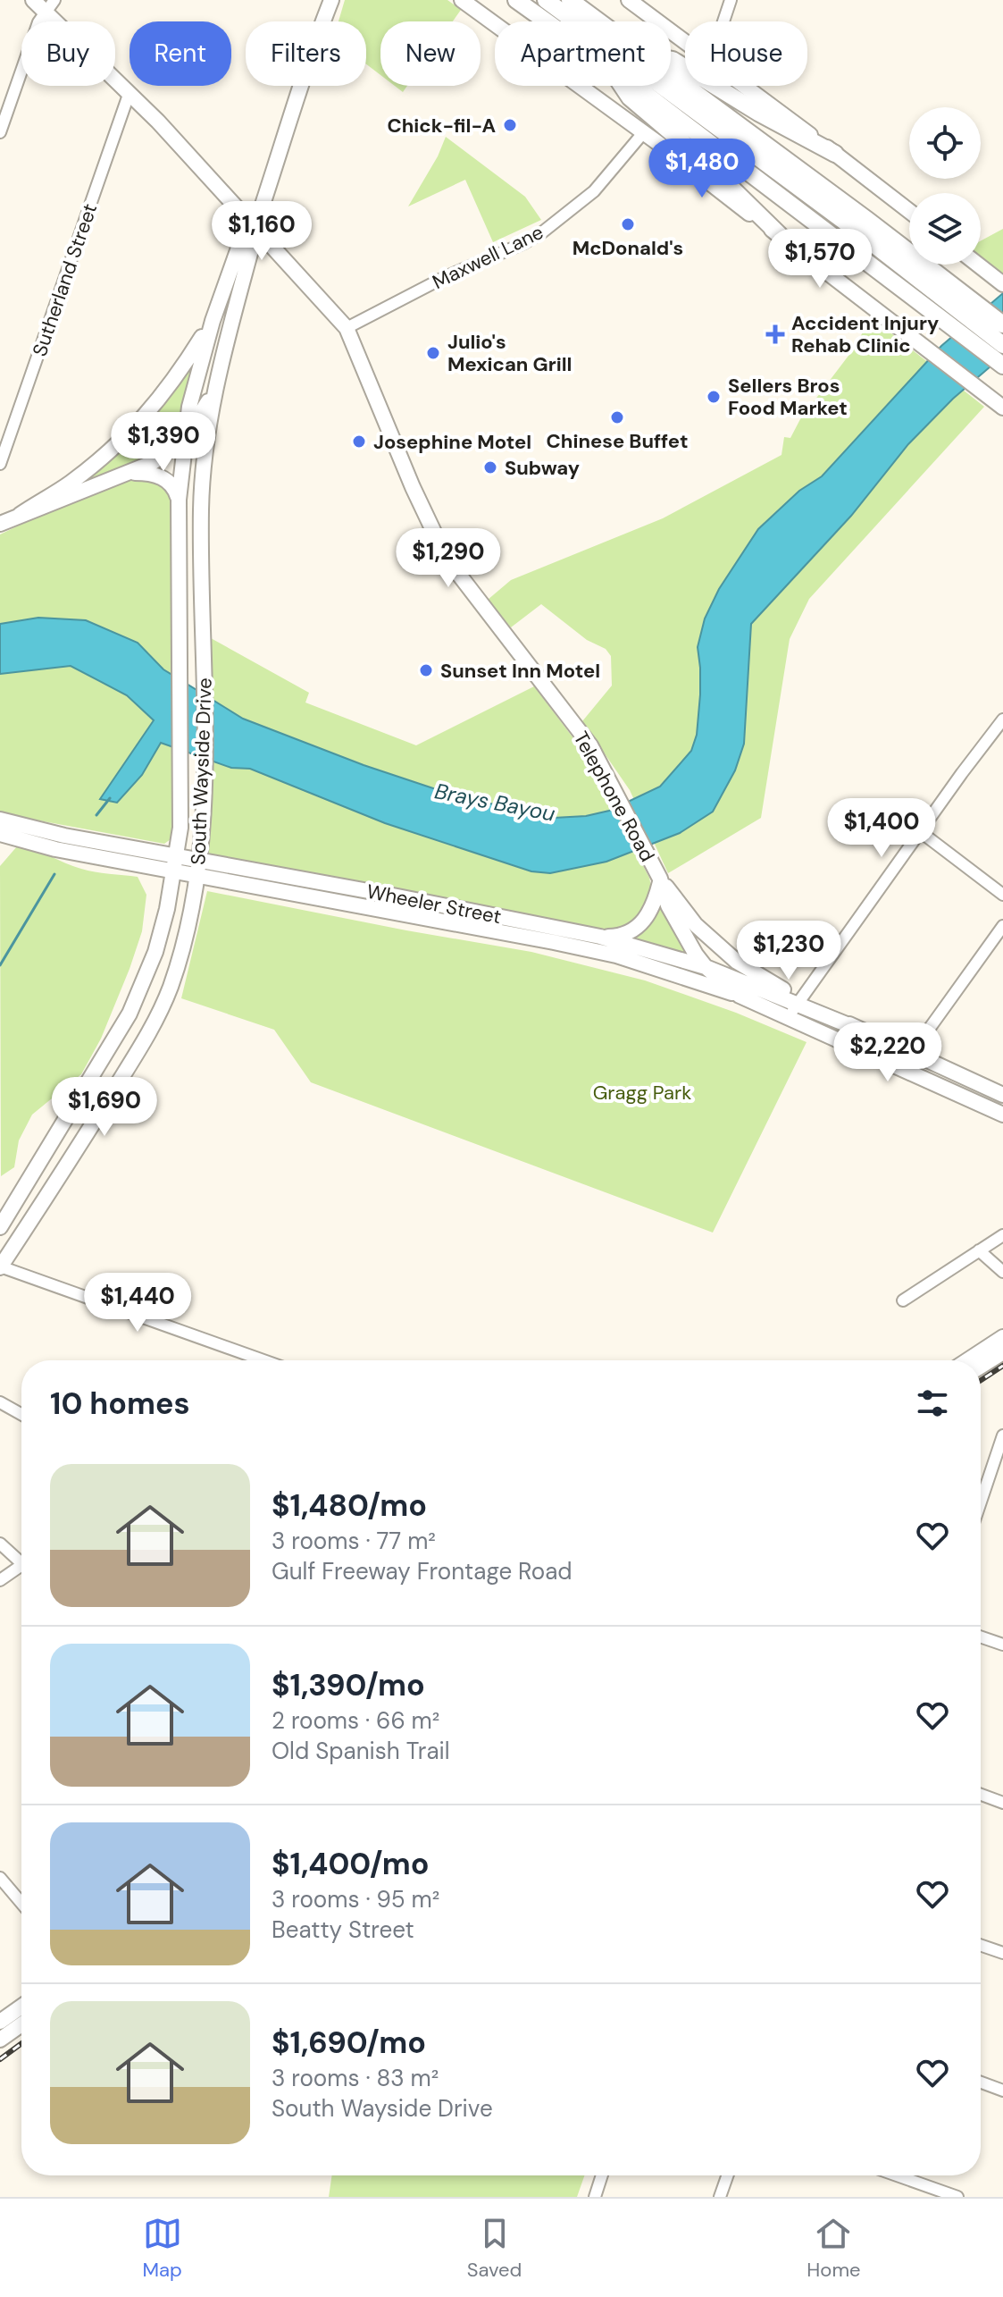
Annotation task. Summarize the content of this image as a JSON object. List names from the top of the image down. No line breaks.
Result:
{"streets":{"main road":["South Wayside Drive","Telephone Road","Wheeler Street"],"street":["Maxwell Lane","Sutherland Street"]},"crossings":[["Maxwell Lane","Telephone Road"],["Sutherland Street","Telephone Road"],["South Wayside Drive","Telephone Road"],["South Wayside Drive","Wheeler Street"],["Telephone Road","Wheeler Street"]],"water":["Brays Bayou"],"parks":["Gragg Park"],"places":{"other":["Chick-fil-A","McDonald's","Julio's Mexican Grill","Sellers Bros Food Market","Chinese Buffet","Josephine Motel","Subway","Sunset Inn Motel"],"health":["Accident Injury Rehab Clinic"]},"page":{"chip":["Buy","Rent","Filters","New","Apartment","House"],"price":["$1,480","$1,160","$1,570","$1,390","$1,290","$1,400","$1,230","$2,220","$1,690","$1,440"],"heading":"10 homes","list":[{"name":"$1,480/mo","note":"3 rooms · 77 m² · Gulf Freeway Frontage Road"},{"name":"$1,390/mo","note":"2 rooms · 66 m² · Old Spanish Trail"},{"name":"$1,400/mo","note":"3 rooms · 95 m² · Beatty Street"},{"name":"$1,690/mo","note":"3 rooms · 83 m² · South Wayside Drive"}],"tabs":["Map","Saved","Home"]}}
